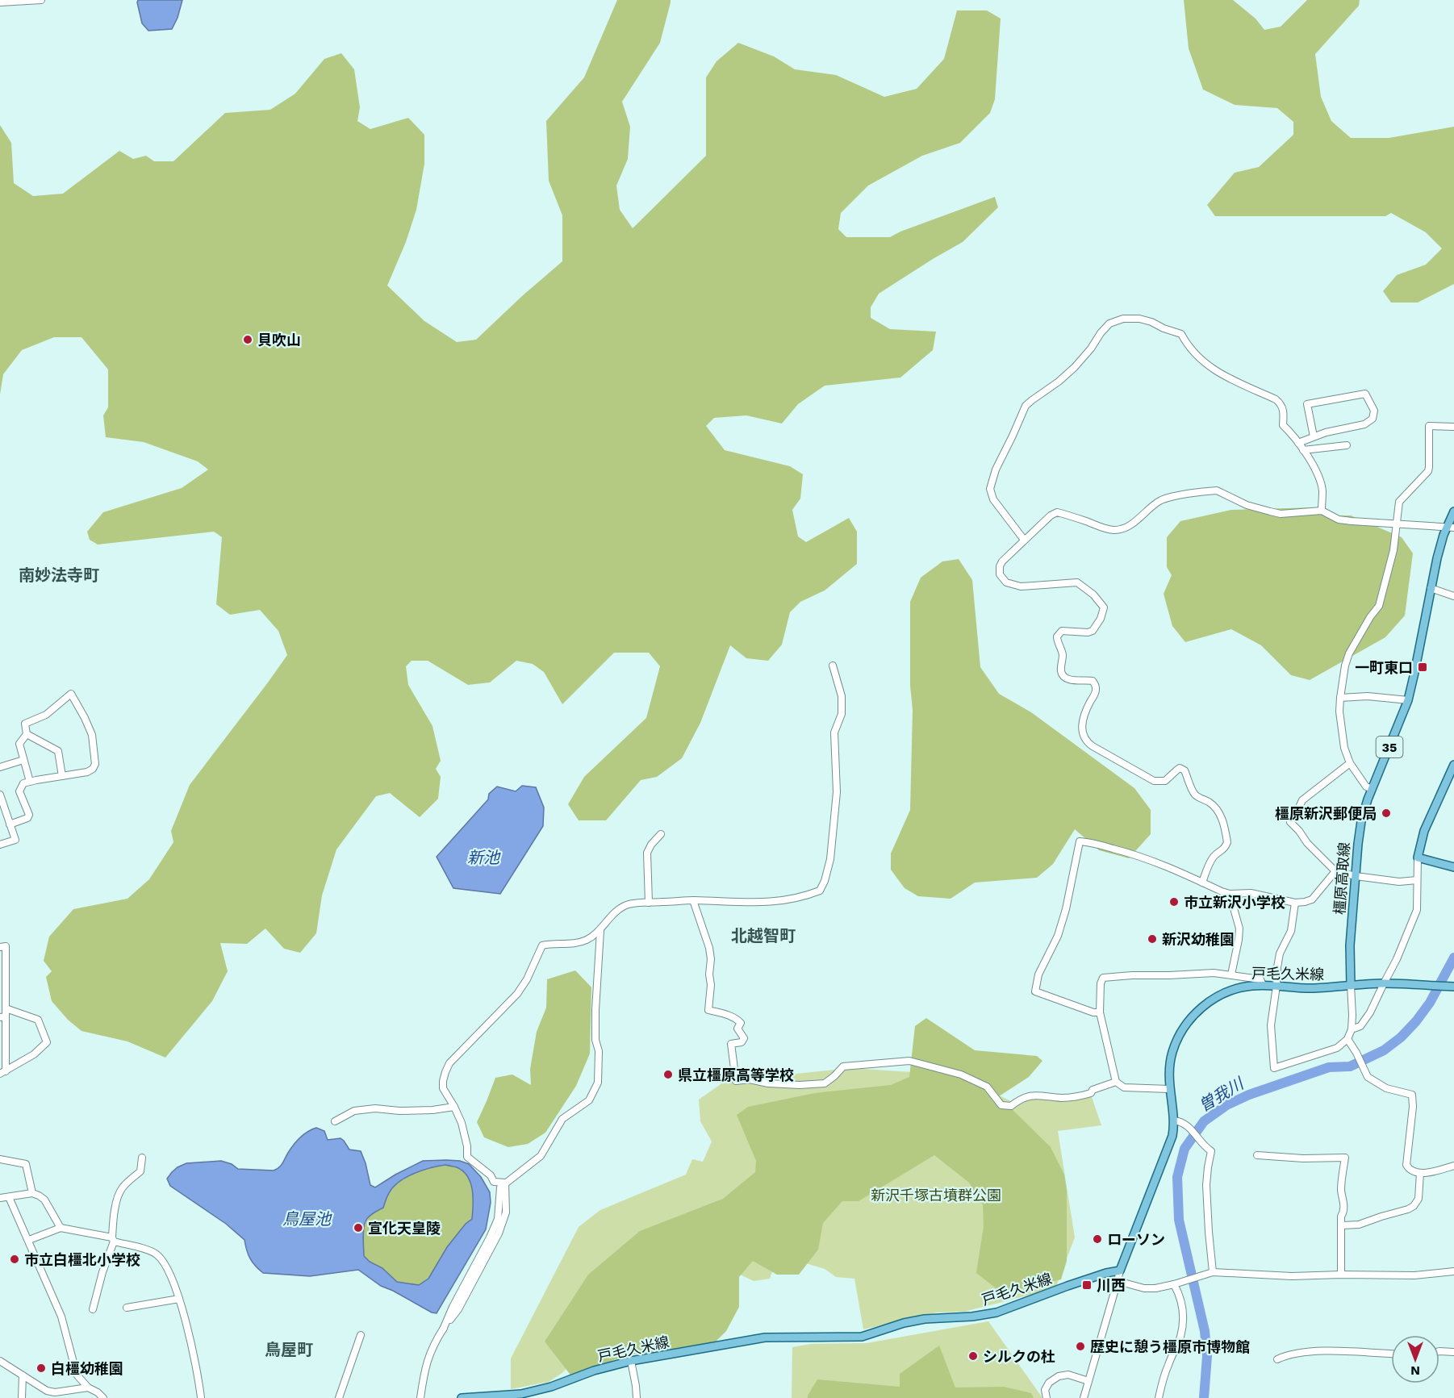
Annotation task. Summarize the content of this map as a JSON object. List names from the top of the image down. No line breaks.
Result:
{"streets":{"main road":["35","橿原高取線","戸毛久米線"]},"crossings":[["橿原高取線","戸毛久米線"]],"districts":["南妙法寺町","北越智町","鳥屋町"],"water":["新池","曽我川","鳥屋池"],"parks":["新沢千塚古墳群公園"],"places":{"other":["貝吹山","橿原新沢郵便局","市立新沢小学校","新沢幼稚園","県立橿原高等学校","宣化天皇陵","ローソン","市立白橿北小学校","歴史に憩う橿原市博物館","シルクの杜","白橿幼稚園"],"transit":["一町東口","川西"]},"north":"bottom"}
